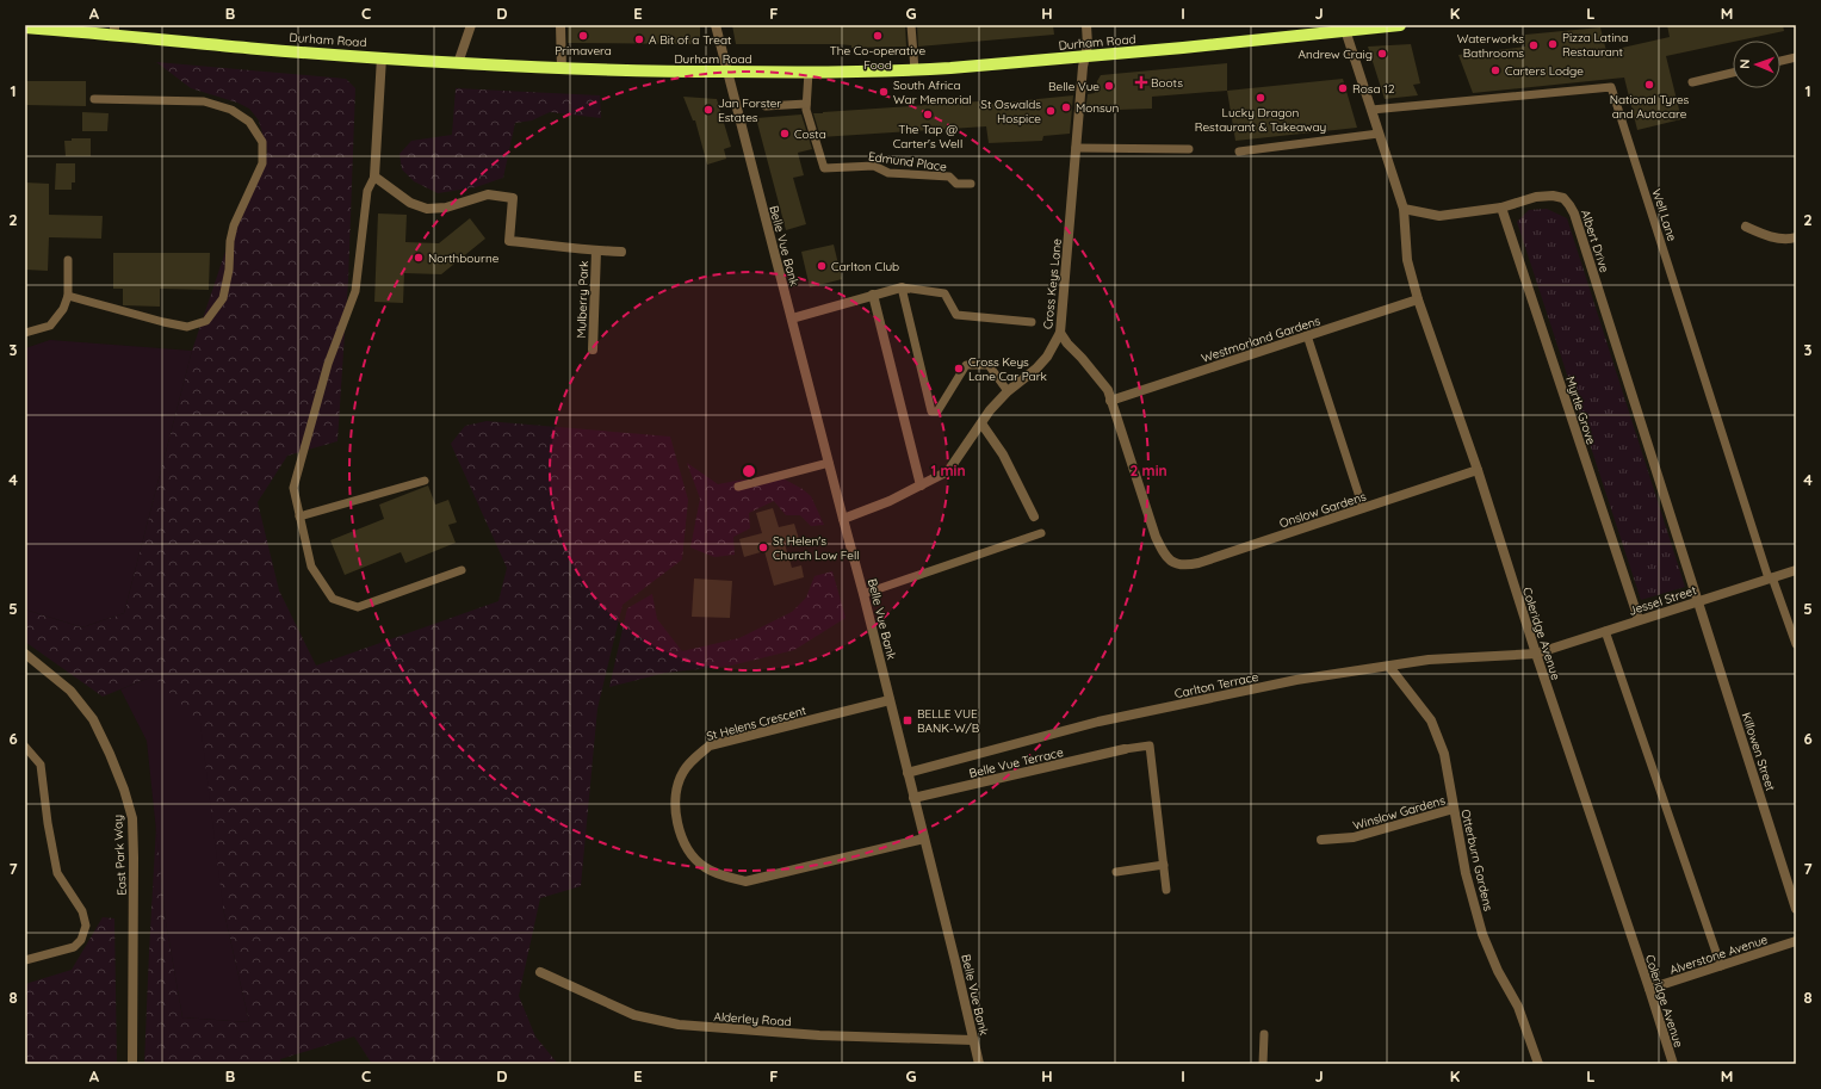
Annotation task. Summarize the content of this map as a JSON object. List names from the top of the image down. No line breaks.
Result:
{"streets":{"main road":["Durham Road"],"street":["Albert Drive","Belle Vue Bank","Cross Keys Lane","Mulberry Park","Westmorland Gardens","Myrtle Grove","Onslow Gardens","Jessel Street","Coleridge Avenue","Carlton Terrace","St Helens Crescent","Killowen Street","Belle Vue Terrace","Winslow Gardens","East Park Way","Otterburn Gardens","Alverstone Avenue","Alderley Road"],"lane":["Edmund Place","Well Lane"]},"crossings":[["Durham Road","Edmund Place"],["Durham Road","Belle Vue Bank"],["Durham Road","Cross Keys Lane"],["Well Lane","Jessel Street"],["Albert Drive","Myrtle Grove"],["Albert Drive","Jessel Street"],["Albert Drive","Coleridge Avenue"],["Albert Drive","Killowen Street"],["Belle Vue Bank","Cross Keys Lane"],["Belle Vue Bank","Carlton Terrace"],["Belle Vue Bank","St Helens Crescent"],["Belle Vue Bank","Belle Vue Terrace"],["Belle Vue Bank","Alderley Road"],["Westmorland Gardens","Onslow Gardens"],["Westmorland Gardens","Coleridge Avenue"],["Myrtle Grove","Jessel Street"],["Onslow Gardens","Coleridge Avenue"],["Jessel Street","Coleridge Avenue"],["Jessel Street","Carlton Terrace"],["Jessel Street","Killowen Street"],["Coleridge Avenue","Carlton Terrace"],["Coleridge Avenue","Alverstone Avenue"],["Carlton Terrace","Otterburn Gardens"],["Winslow Gardens","Otterburn Gardens"]],"places":{"other":["Primavera","The Co-operative Food","A Bit of a Treat","Pizza Latina Restaurant","Waterworks Bathrooms","Andrew Craig","Carters Lodge","National Tyres and Autocare","Belle Vue","Rosa 12","South Africa War Memorial","Lucky Dragon Restaurant & Takeaway","Monsun","Jan Forster Estates","St Oswalds Hospice","The Tap @ Carter's Well","Costa","Northbourne","Carlton Club","Cross Keys Lane Car Park","St Helen's Church Low Fell"],"health":["Boots"],"transit":["BELLE VUE BANK-W/B"]},"north":"left","grid":{"columns":["A","B","C","D","E","F","G","H","I","J","K","L","M"],"rows":["1","2","3","4","5","6","7","8"]},"rings":["1 min","2 min"]}
